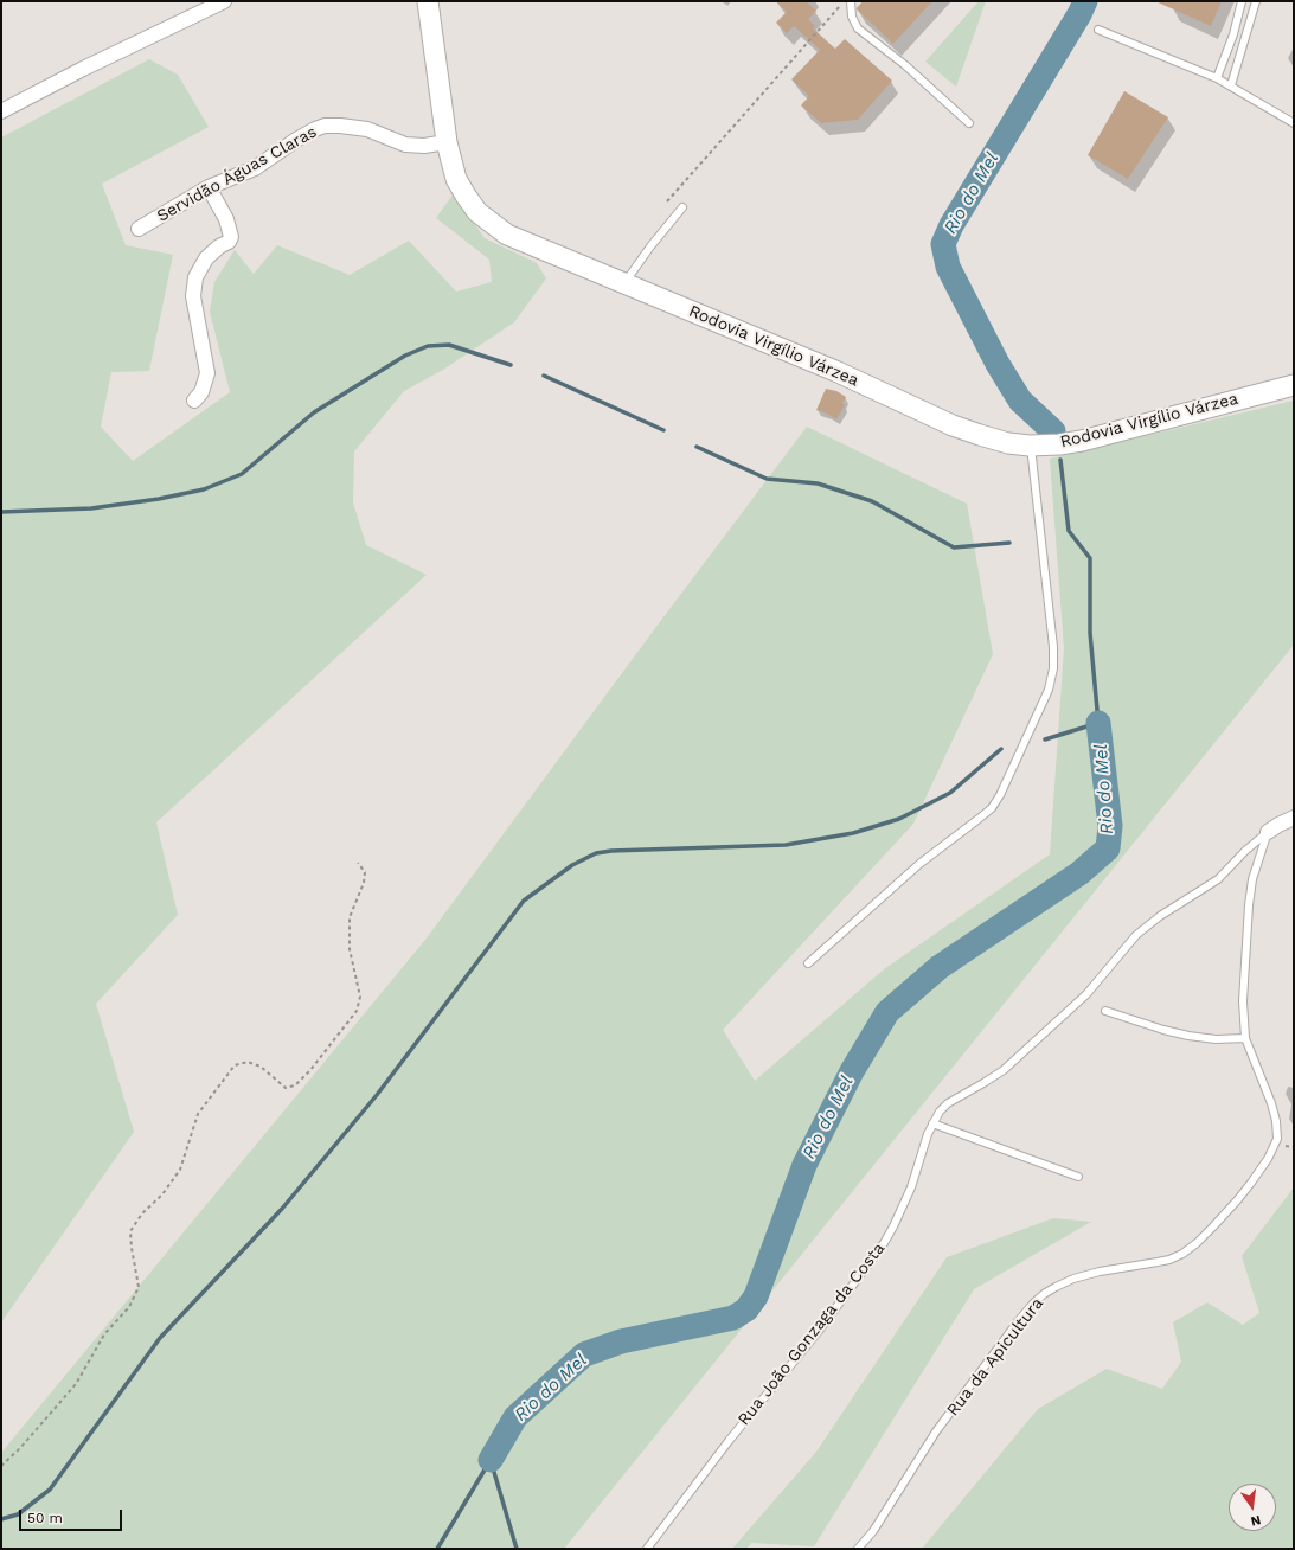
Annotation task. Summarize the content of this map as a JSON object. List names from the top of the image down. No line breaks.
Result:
{"streets":{"main road":["Rodovia Virgílio Várzea"],"street":["Servidão Águas Claras","Rua João Gonzaga da Costa"],"lane":["Rua da Apicultura"]},"crossings":[["Servidão Águas Claras","Rodovia Virgílio Várzea"],["Rua João Gonzaga da Costa","Rua da Apicultura"]],"water":["Rio do Mel"],"scale_bar":"50 m","north":"bottom"}
